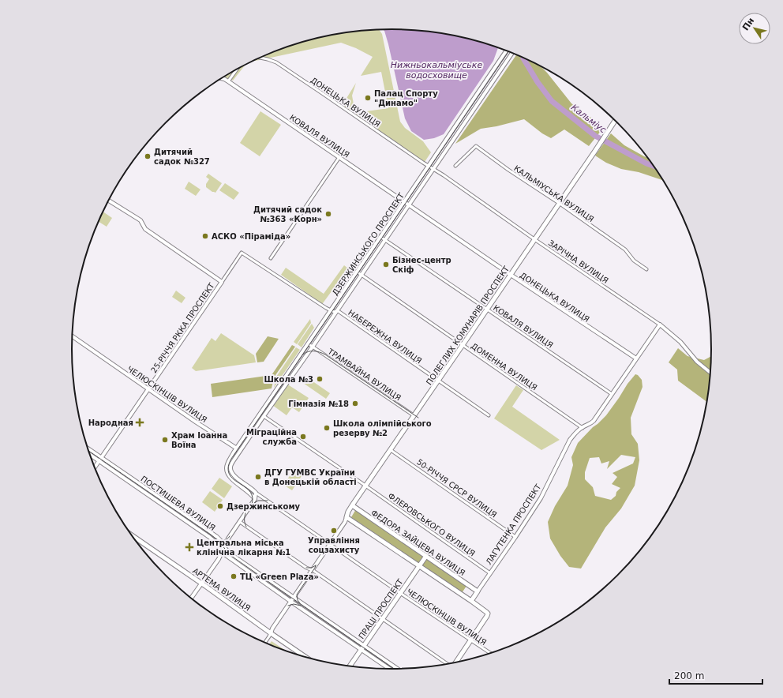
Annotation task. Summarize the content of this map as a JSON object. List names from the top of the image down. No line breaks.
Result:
{"streets":{"main road":["ПОЛЕГЛИХ КОМУНАРІВ ПРОСПЕКТ","ЛАГУТЕНКА ПРОСПЕКТ","ФЕДОРА ЗАЙЦЕВА ВУЛИЦЯ","АРТЕМА ВУЛИЦЯ","ПРАЦІ ПРОСПЕКТ"],"street":["ДОНЕЦЬКА ВУЛИЦЯ","КОВАЛЯ ВУЛИЦЯ","КАЛЬМІУСЬКА ВУЛИЦЯ","ДЗЕРЖИНСЬКОГО ПРОСПЕКТ","ЗАРІЧНА ВУЛИЦЯ","25-РІЧЧЯ РККА ПРОСПЕКТ","НАБЕРЕЖНА ВУЛИЦЯ","ДОМЕННА ВУЛИЦЯ","ТРАМВАЙНА ВУЛИЦЯ","ЧЕЛЮСКІНЦІВ ВУЛИЦЯ","50-РІЧЧЯ СРСР ВУЛИЦЯ","ПОСТИШЕВА ВУЛИЦЯ","ФЛЕРОВСЬКОГО ВУЛИЦЯ"]},"crossings":[["ДОНЕЦЬКА ВУЛИЦЯ","КОВАЛЯ ВУЛИЦЯ"],["ДОНЕЦЬКА ВУЛИЦЯ","ДЗЕРЖИНСЬКОГО ПРОСПЕКТ"],["ДОНЕЦЬКА ВУЛИЦЯ","ЗАРІЧНА ВУЛИЦЯ"],["ДОНЕЦЬКА ВУЛИЦЯ","ПОЛЕГЛИХ КОМУНАРІВ ПРОСПЕКТ"],["ДОНЕЦЬКА ВУЛИЦЯ","ЛАГУТЕНКА ПРОСПЕКТ"],["КОВАЛЯ ВУЛИЦЯ","ДЗЕРЖИНСЬКОГО ПРОСПЕКТ"],["КОВАЛЯ ВУЛИЦЯ","ПОЛЕГЛИХ КОМУНАРІВ ПРОСПЕКТ"],["КОВАЛЯ ВУЛИЦЯ","ЛАГУТЕНКА ПРОСПЕКТ"],["КАЛЬМІУСЬКА ВУЛИЦЯ","ПОЛЕГЛИХ КОМУНАРІВ ПРОСПЕКТ"],["ДЗЕРЖИНСЬКОГО ПРОСПЕКТ","ЗАРІЧНА ВУЛИЦЯ"],["ДЗЕРЖИНСЬКОГО ПРОСПЕКТ","НАБЕРЕЖНА ВУЛИЦЯ"],["ДЗЕРЖИНСЬКОГО ПРОСПЕКТ","ДОМЕННА ВУЛИЦЯ"],["ДЗЕРЖИНСЬКОГО ПРОСПЕКТ","ТРАМВАЙНА ВУЛИЦЯ"],["ДЗЕРЖИНСЬКОГО ПРОСПЕКТ","ЧЕЛЮСКІНЦІВ ВУЛИЦЯ"],["ЗАРІЧНА ВУЛИЦЯ","ПОЛЕГЛИХ КОМУНАРІВ ПРОСПЕКТ"],["ЗАРІЧНА ВУЛИЦЯ","ЛАГУТЕНКА ПРОСПЕКТ"],["ПОЛЕГЛИХ КОМУНАРІВ ПРОСПЕКТ","НАБЕРЕЖНА ВУЛИЦЯ"],["ПОЛЕГЛИХ КОМУНАРІВ ПРОСПЕКТ","ДОМЕННА ВУЛИЦЯ"],["ПОЛЕГЛИХ КОМУНАРІВ ПРОСПЕКТ","ТРАМВАЙНА ВУЛИЦЯ"],["ПОЛЕГЛИХ КОМУНАРІВ ПРОСПЕКТ","ЧЕЛЮСКІНЦІВ ВУЛИЦЯ"],["ПОЛЕГЛИХ КОМУНАРІВ ПРОСПЕКТ","50-РІЧЧЯ СРСР ВУЛИЦЯ"],["ПОЛЕГЛИХ КОМУНАРІВ ПРОСПЕКТ","ФЛЕРОВСЬКОГО ВУЛИЦЯ"],["ПОЛЕГЛИХ КОМУНАРІВ ПРОСПЕКТ","ФЕДОРА ЗАЙЦЕВА ВУЛИЦЯ"],["25-РІЧЧЯ РККА ПРОСПЕКТ","НАБЕРЕЖНА ВУЛИЦЯ"],["25-РІЧЧЯ РККА ПРОСПЕКТ","ЧЕЛЮСКІНЦІВ ВУЛИЦЯ"],["25-РІЧЧЯ РККА ПРОСПЕКТ","ПОСТИШЕВА ВУЛИЦЯ"],["ДОМЕННА ВУЛИЦЯ","ЛАГУТЕНКА ПРОСПЕКТ"],["ЧЕЛЮСКІНЦІВ ВУЛИЦЯ","ПРАЦІ ПРОСПЕКТ"],["50-РІЧЧЯ СРСР ВУЛИЦЯ","ЛАГУТЕНКА ПРОСПЕКТ"],["ПОСТИШЕВА ВУЛИЦЯ","ПРАЦІ ПРОСПЕКТ"],["ФЛЕРОВСЬКОГО ВУЛИЦЯ","ЛАГУТЕНКА ПРОСПЕКТ"],["ЛАГУТЕНКА ПРОСПЕКТ","ФЕДОРА ЗАЙЦЕВА ВУЛИЦЯ"],["ФЕДОРА ЗАЙЦЕВА ВУЛИЦЯ","ПРАЦІ ПРОСПЕКТ"]],"water":["Нижньокальміуське водосховище","Кальміус"],"places":{"other":["Палац Спорту \"Динамо\"","Дитячий садок №327","Дитячий садок №363 «Корн»","АСКО «Піраміда»","Бізнес-центр Скіф","Школа №3","Гімназія №18","Школа олімпійського резерву №2","Міграційна служба","Храм Іоанна Воїна","ДГУ ГУМВС України в Донецькій області","Дзержинському","Управління соцзахисту","ТЦ «Green Plaza»"],"health":["Народная","Центральна міська клінічна лікарня №1"]},"scale_bar":"200 m","north":"top left"}
